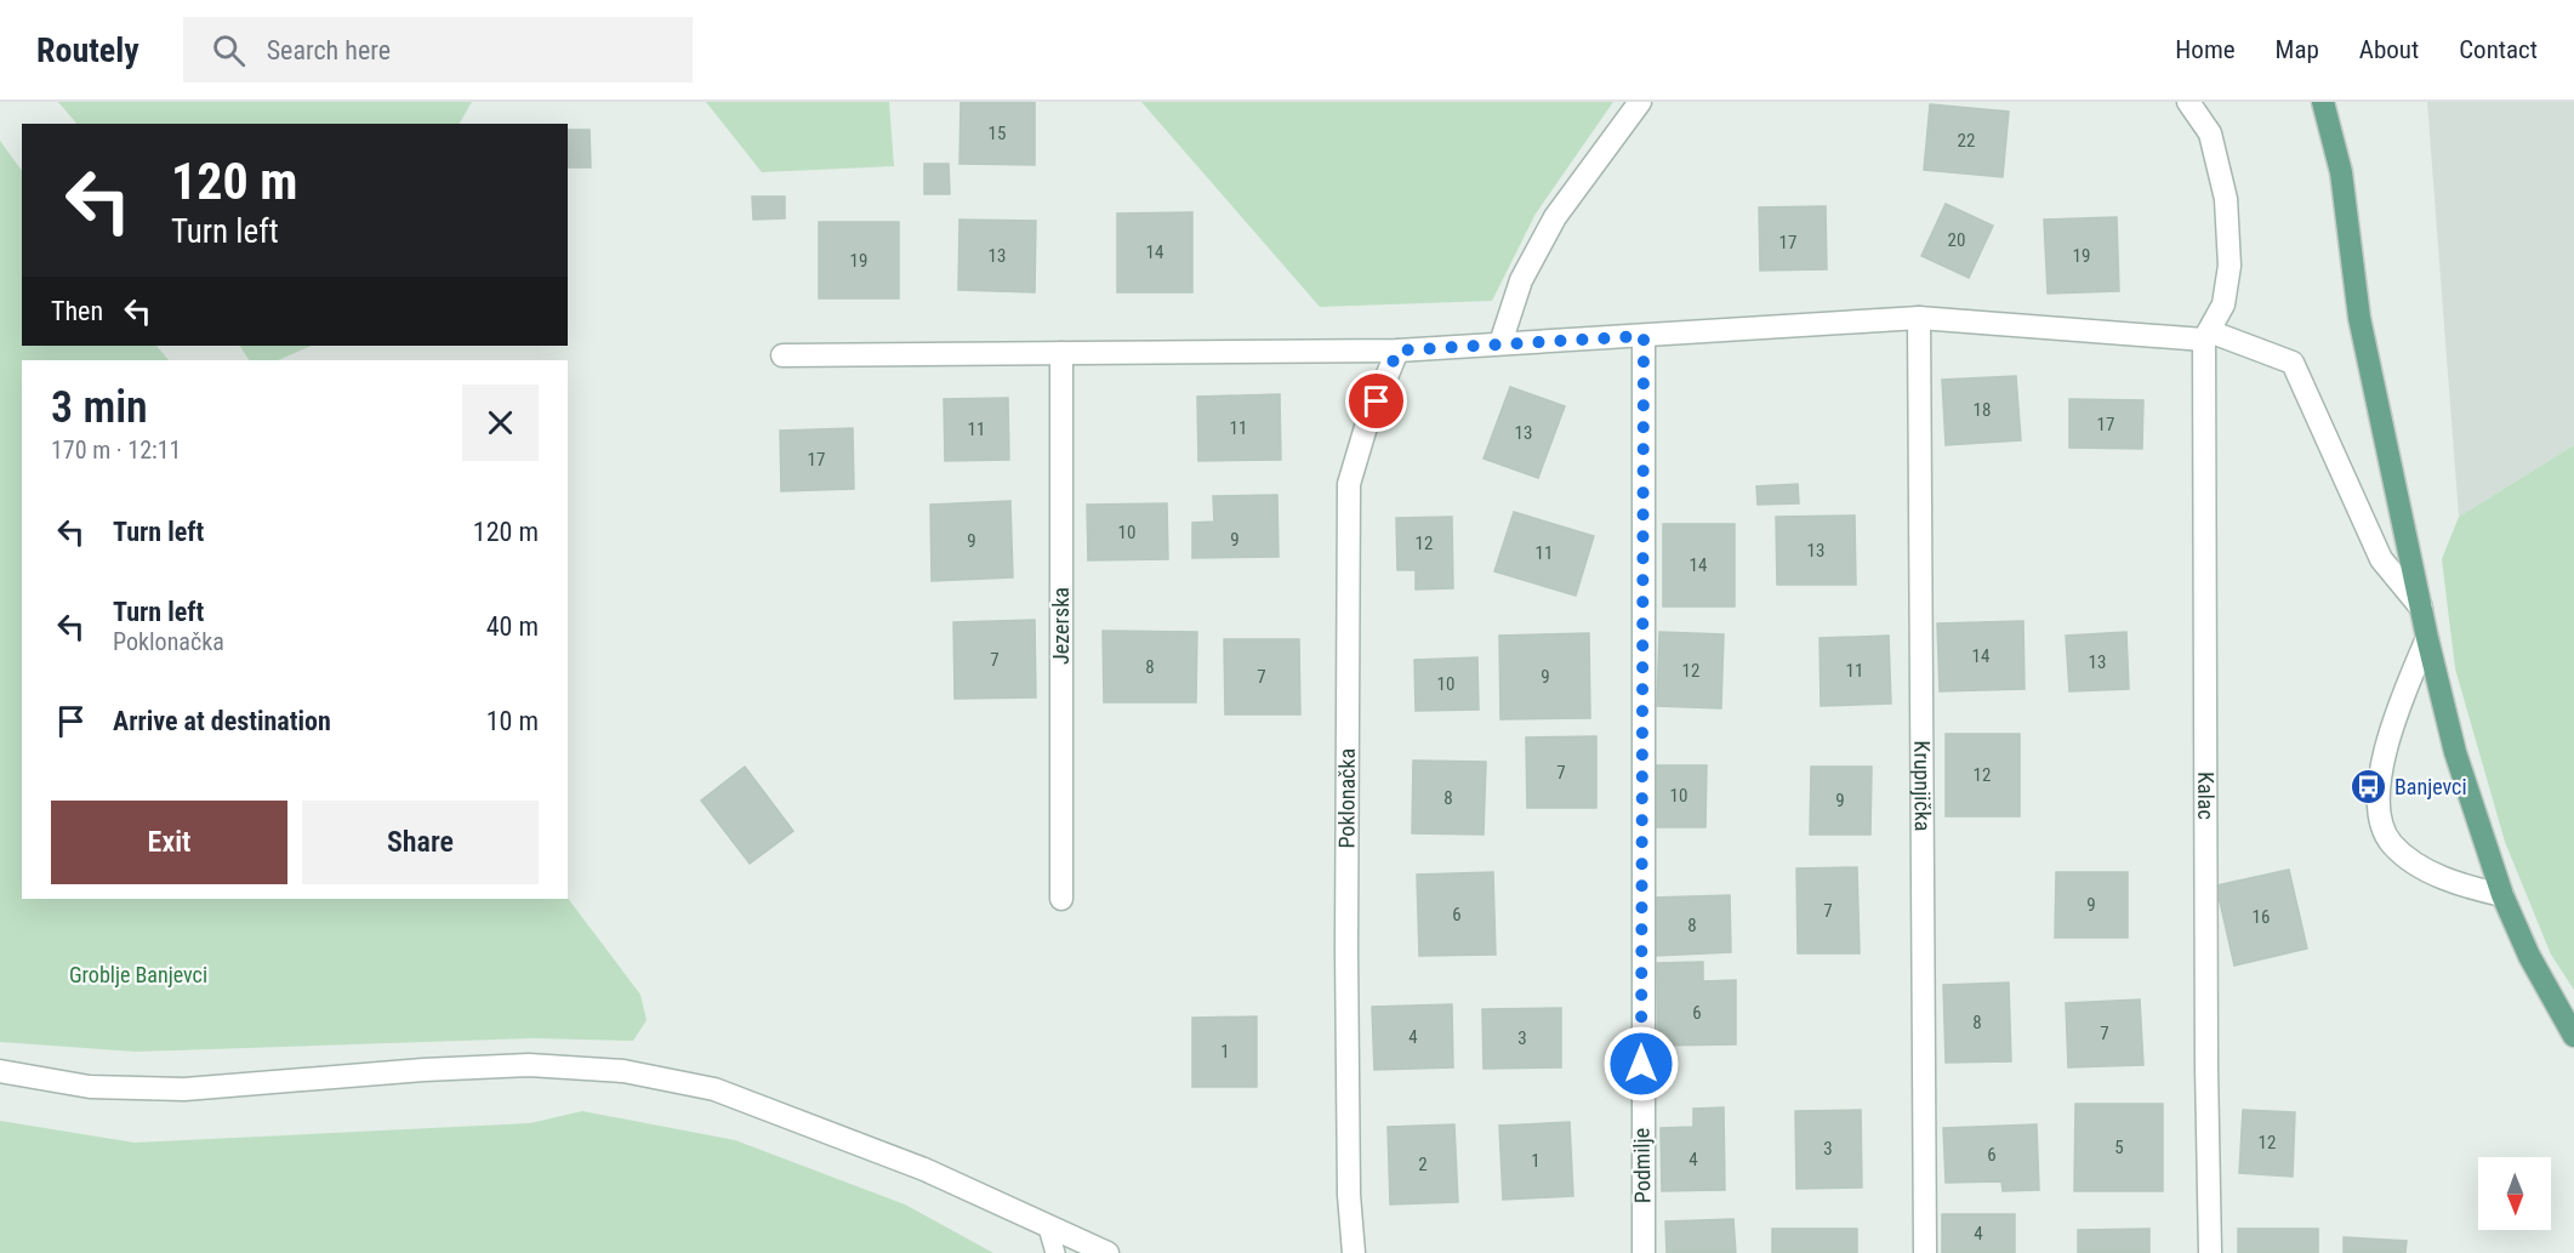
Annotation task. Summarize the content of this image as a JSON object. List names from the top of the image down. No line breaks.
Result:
{"streets":{"street":["Jezerska","Krupnjička","Kalac","Poklonačka","Podmilje"]},"parks":["Groblje Banjevci"],"places":{"bus stop":["Banjevci"]},"house_numbers":["15","22","20","17","14","13","19","19","18","17","11","11","13","17","10","9","9","12","13","11","14","14","7","13","8","12","11","7","9","10","7","12","10","8","9","9","7","6","16","8","6","8","7","4","3","1","12","5","3","6","4","1","2","4"],"north":"bottom","page":{"header":"Routely","search":"Search here","nav":["Home","Map","About","Contact"],"turn":["120 m","Turn left"],"then":"Then","heading":["3 min","170 m · 12:11"],"list":[{"name":"Turn left","value":"120 m"},{"name":"Turn left","note":"Poklonačka","value":"40 m"},{"name":"Arrive at destination","value":"10 m"}],"buttons":["Exit","Share"]}}
